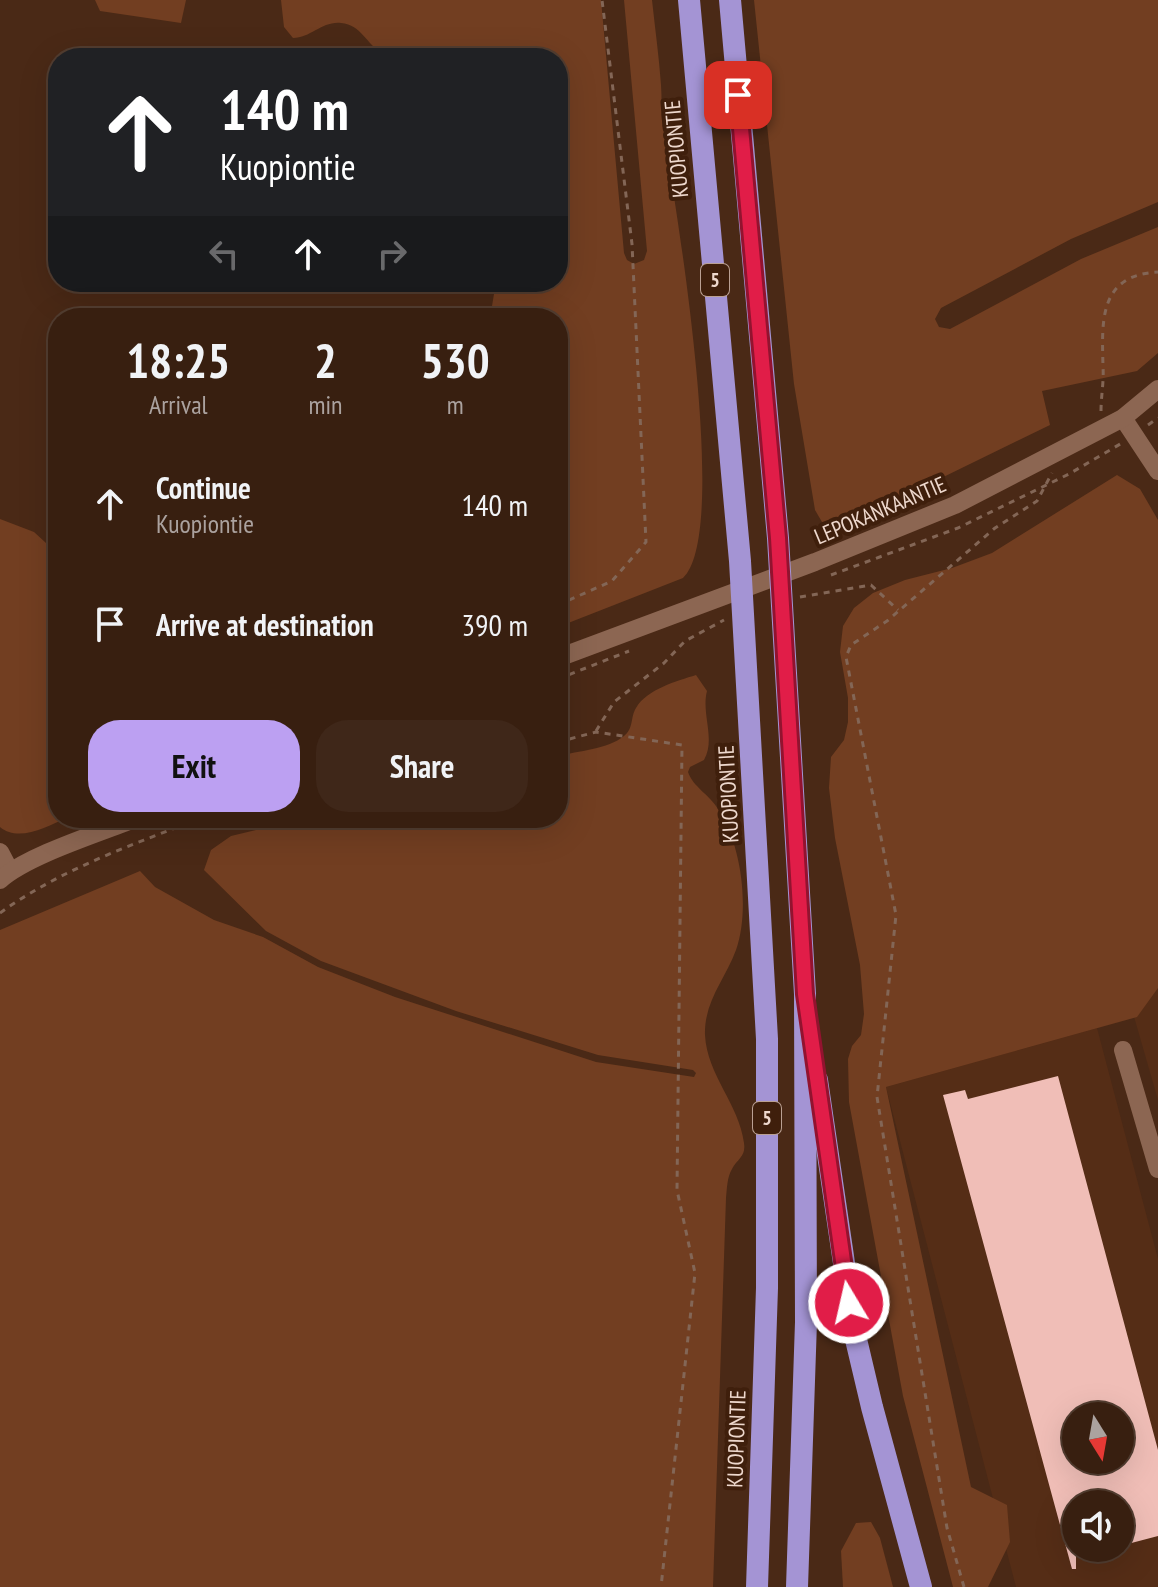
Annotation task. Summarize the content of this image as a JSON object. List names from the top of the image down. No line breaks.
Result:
{"streets":{"highway":["KUOPIONTIE","5"],"street":["LEPOKANKAANTIE"]},"north":"bottom","page":{"turn":["140 m","Kuopiontie"],"eta":["18:25","Arrival","2","min","530","m"],"list":[{"name":"Continue","note":"Kuopiontie","value":"140 m"},{"name":"Arrive at destination","value":"390 m"}],"buttons":["Exit","Share"]}}
